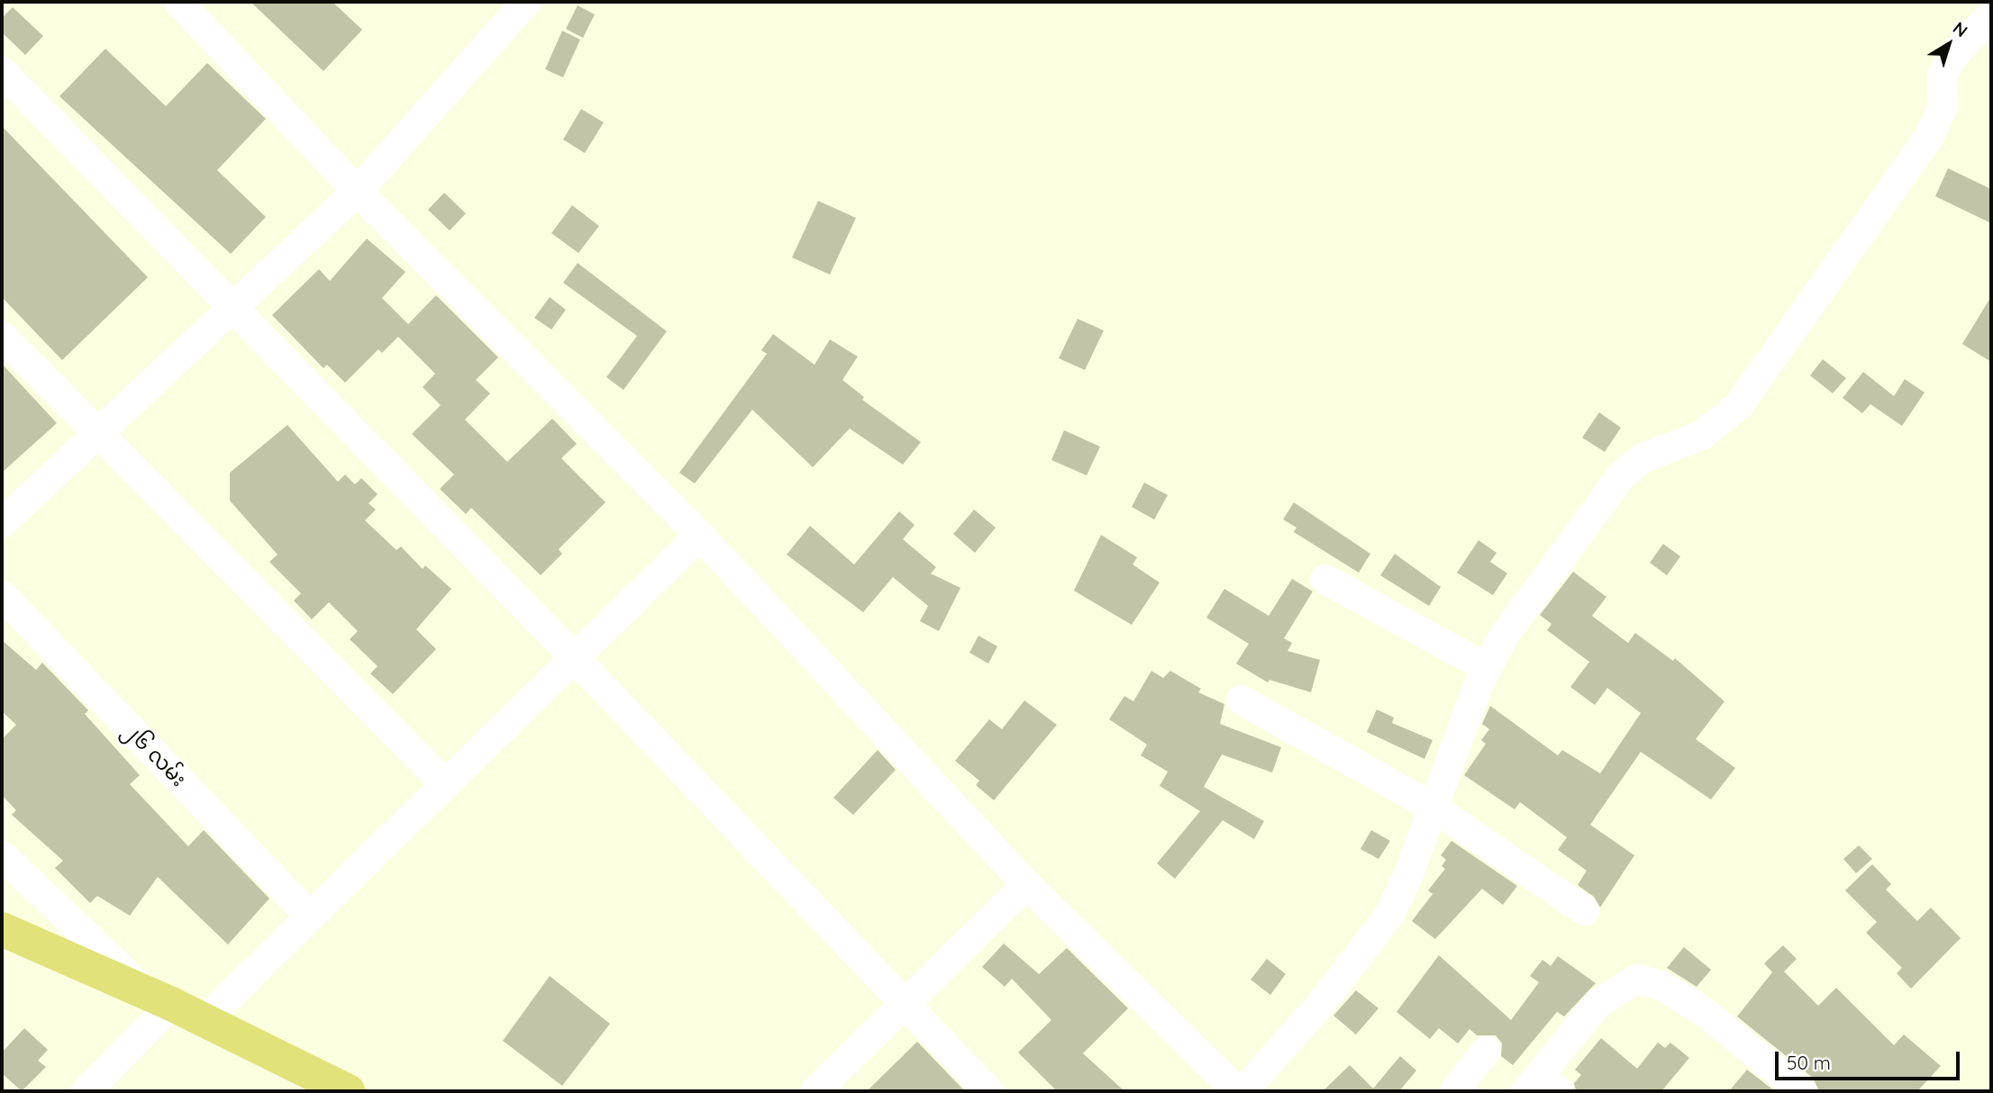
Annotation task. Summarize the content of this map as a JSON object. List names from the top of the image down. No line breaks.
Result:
{"streets":{"street":["၂၆ လမ်း"]},"scale_bar":"50 m","north":"top right"}
